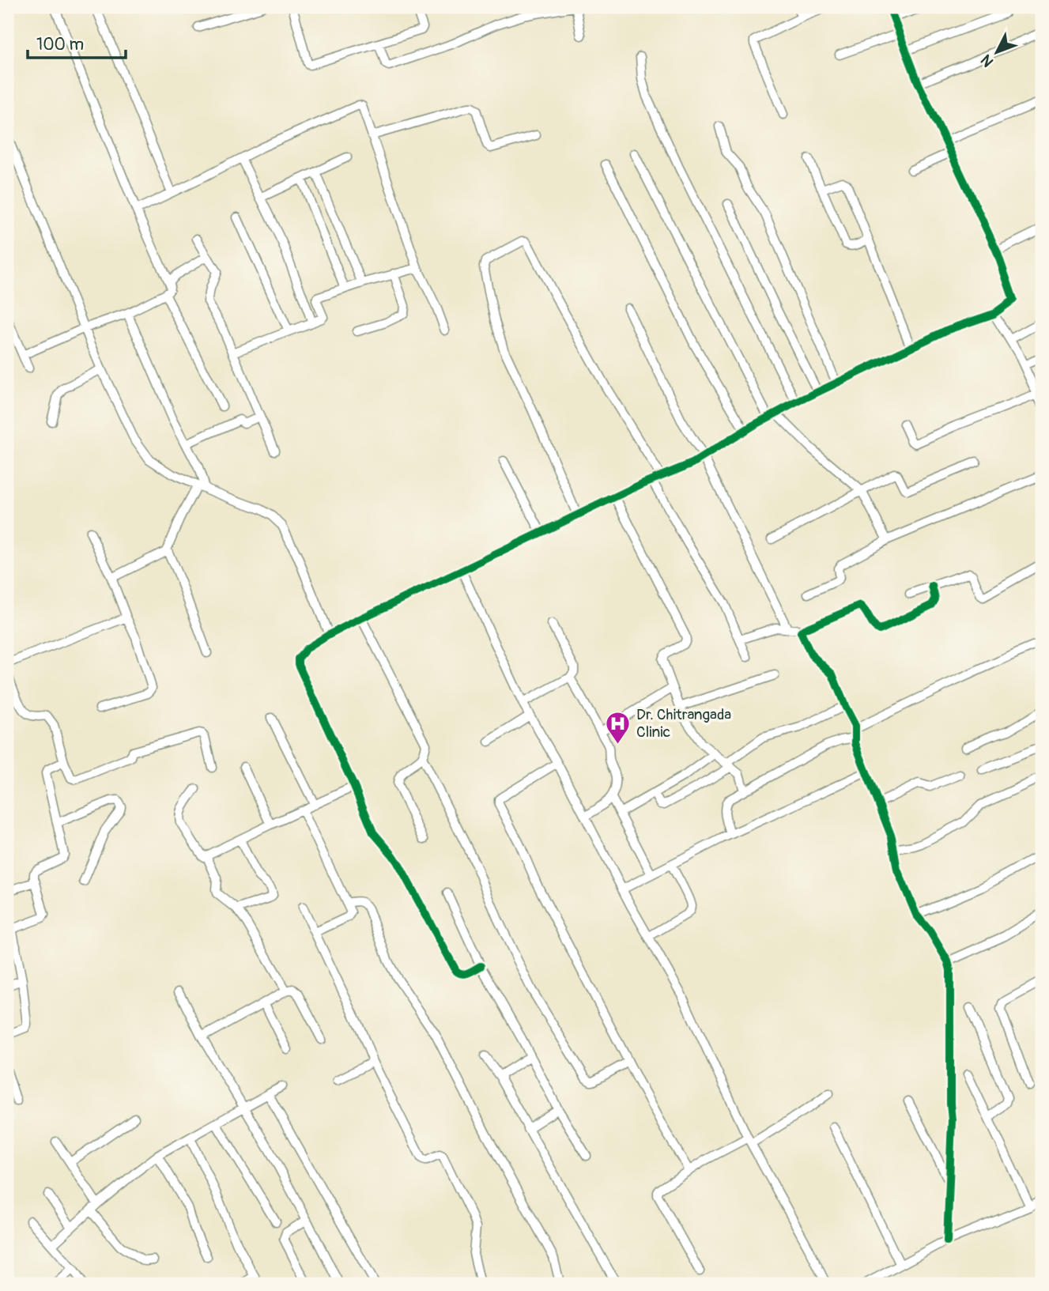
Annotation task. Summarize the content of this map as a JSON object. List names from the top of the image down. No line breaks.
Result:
{"places":{"hospital":["Dr. Chitrangada Clinic"]},"scale_bar":"100 m","north":"bottom left"}
